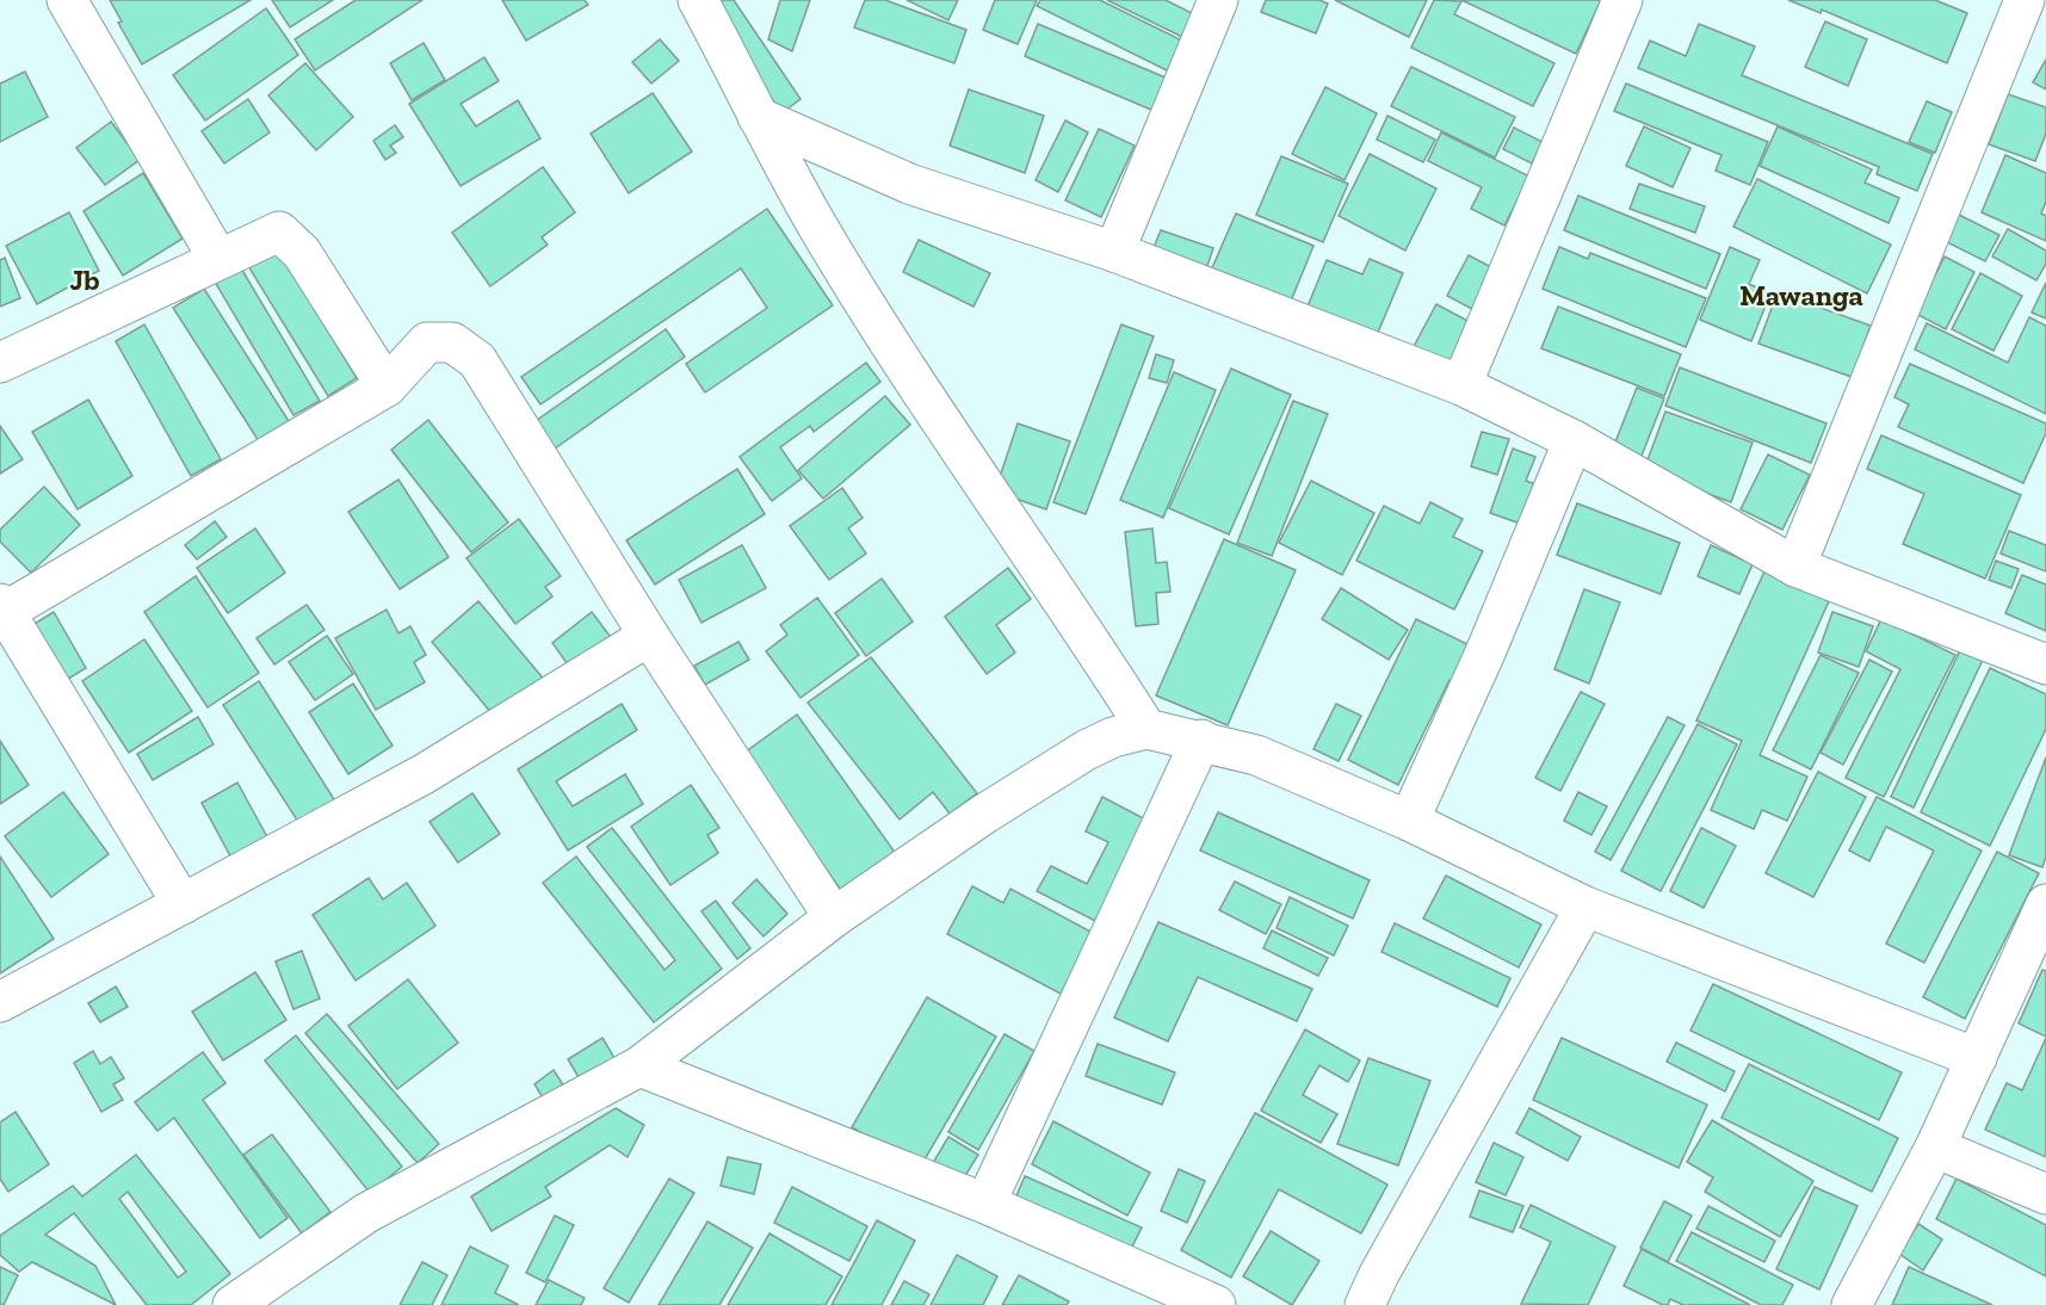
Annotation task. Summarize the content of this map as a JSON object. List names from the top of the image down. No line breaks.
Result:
{"districts":["Jb","Mawanga"]}
